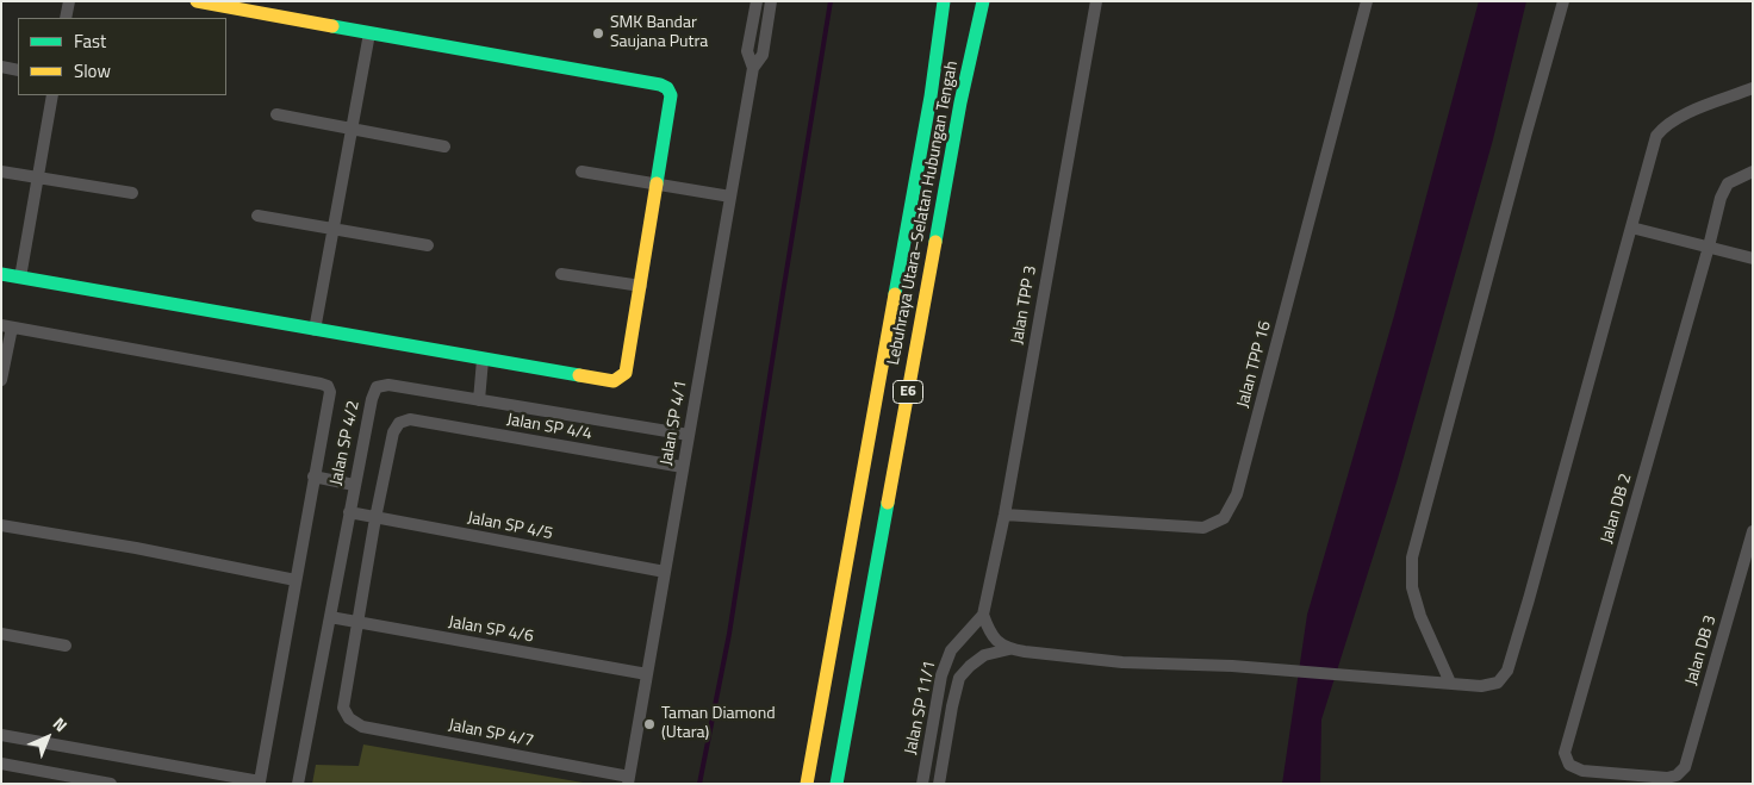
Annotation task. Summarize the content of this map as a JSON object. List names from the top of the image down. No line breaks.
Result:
{"streets":{"main road":["Lebuhraya Utara–Selatan Hubungan Tengah","E6"],"street":["Jalan TPP 3","Jalan TPP 16","Jalan SP 4/1","Jalan SP 4/4","Jalan SP 4/2","Jalan DB 2","Jalan SP 4/5","Jalan SP 4/6","Jalan DB 3","Jalan SP 11/1","Jalan SP 4/7"]},"crossings":[["Jalan TPP 3","Jalan TPP 16"],["Jalan TPP 3","Jalan SP 11/1"],["Jalan SP 4/1","Jalan SP 4/4"],["Jalan SP 4/1","Jalan SP 4/2"],["Jalan SP 4/1","Jalan SP 4/5"],["Jalan SP 4/1","Jalan SP 4/6"],["Jalan SP 4/1","Jalan SP 4/7"],["Jalan SP 4/4","Jalan SP 4/5"],["Jalan SP 4/2","Jalan SP 4/5"],["Jalan SP 4/2","Jalan SP 4/6"],["Jalan DB 2","Jalan DB 3"],["Jalan SP 4/6","Jalan SP 4/7"]],"places":["SMK Bandar Saujana Putra","Taman Diamond (Utara)"],"legend":["Fast","Slow"],"north":"top right"}
